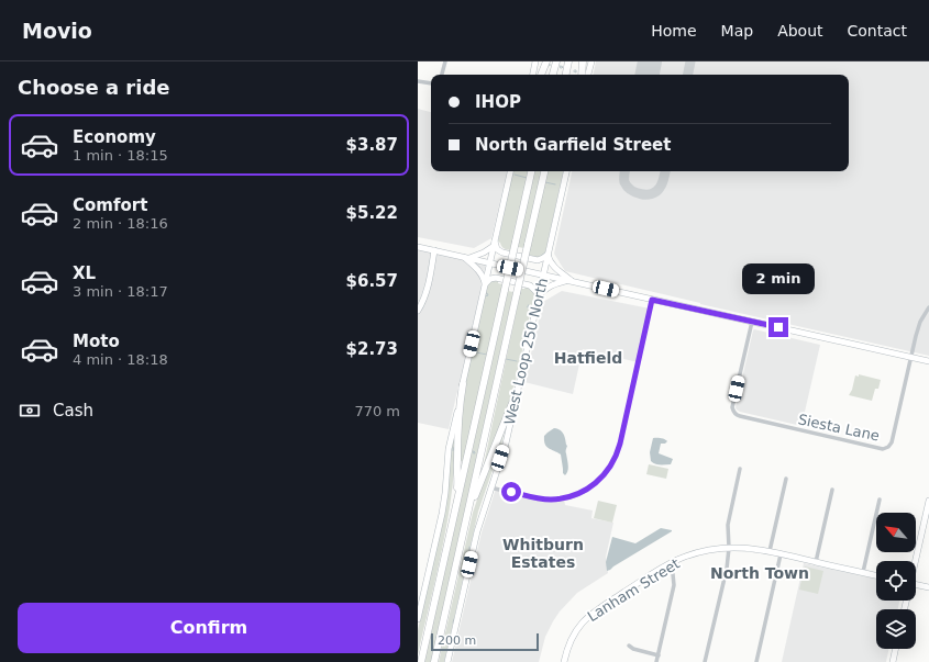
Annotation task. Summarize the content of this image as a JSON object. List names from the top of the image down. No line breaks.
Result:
{"streets":{"main road":["West Loop 250 North","Lanham Street"],"street":["Siesta Lane"]},"districts":["Hatfield","Whitburn Estates","North Town"],"scale_bar":"200 m","north":"top left","page":{"header":"Movio","nav":["Home","Map","About","Contact"],"heading":"Choose a ride","banner":["IHOP","North Garfield Street"],"list":[{"name":"Economy","note":"1 min · 18:15","value":"$3.87"},{"name":"Comfort","note":"2 min · 18:16","value":"$5.22"},{"name":"XL","note":"3 min · 18:17","value":"$6.57"},{"name":"Moto","note":"4 min · 18:18","value":"$2.73"}],"bubble":"2 min","pay":["Cash","770 m"],"buttons":"Confirm","scale":"200 m"}}
